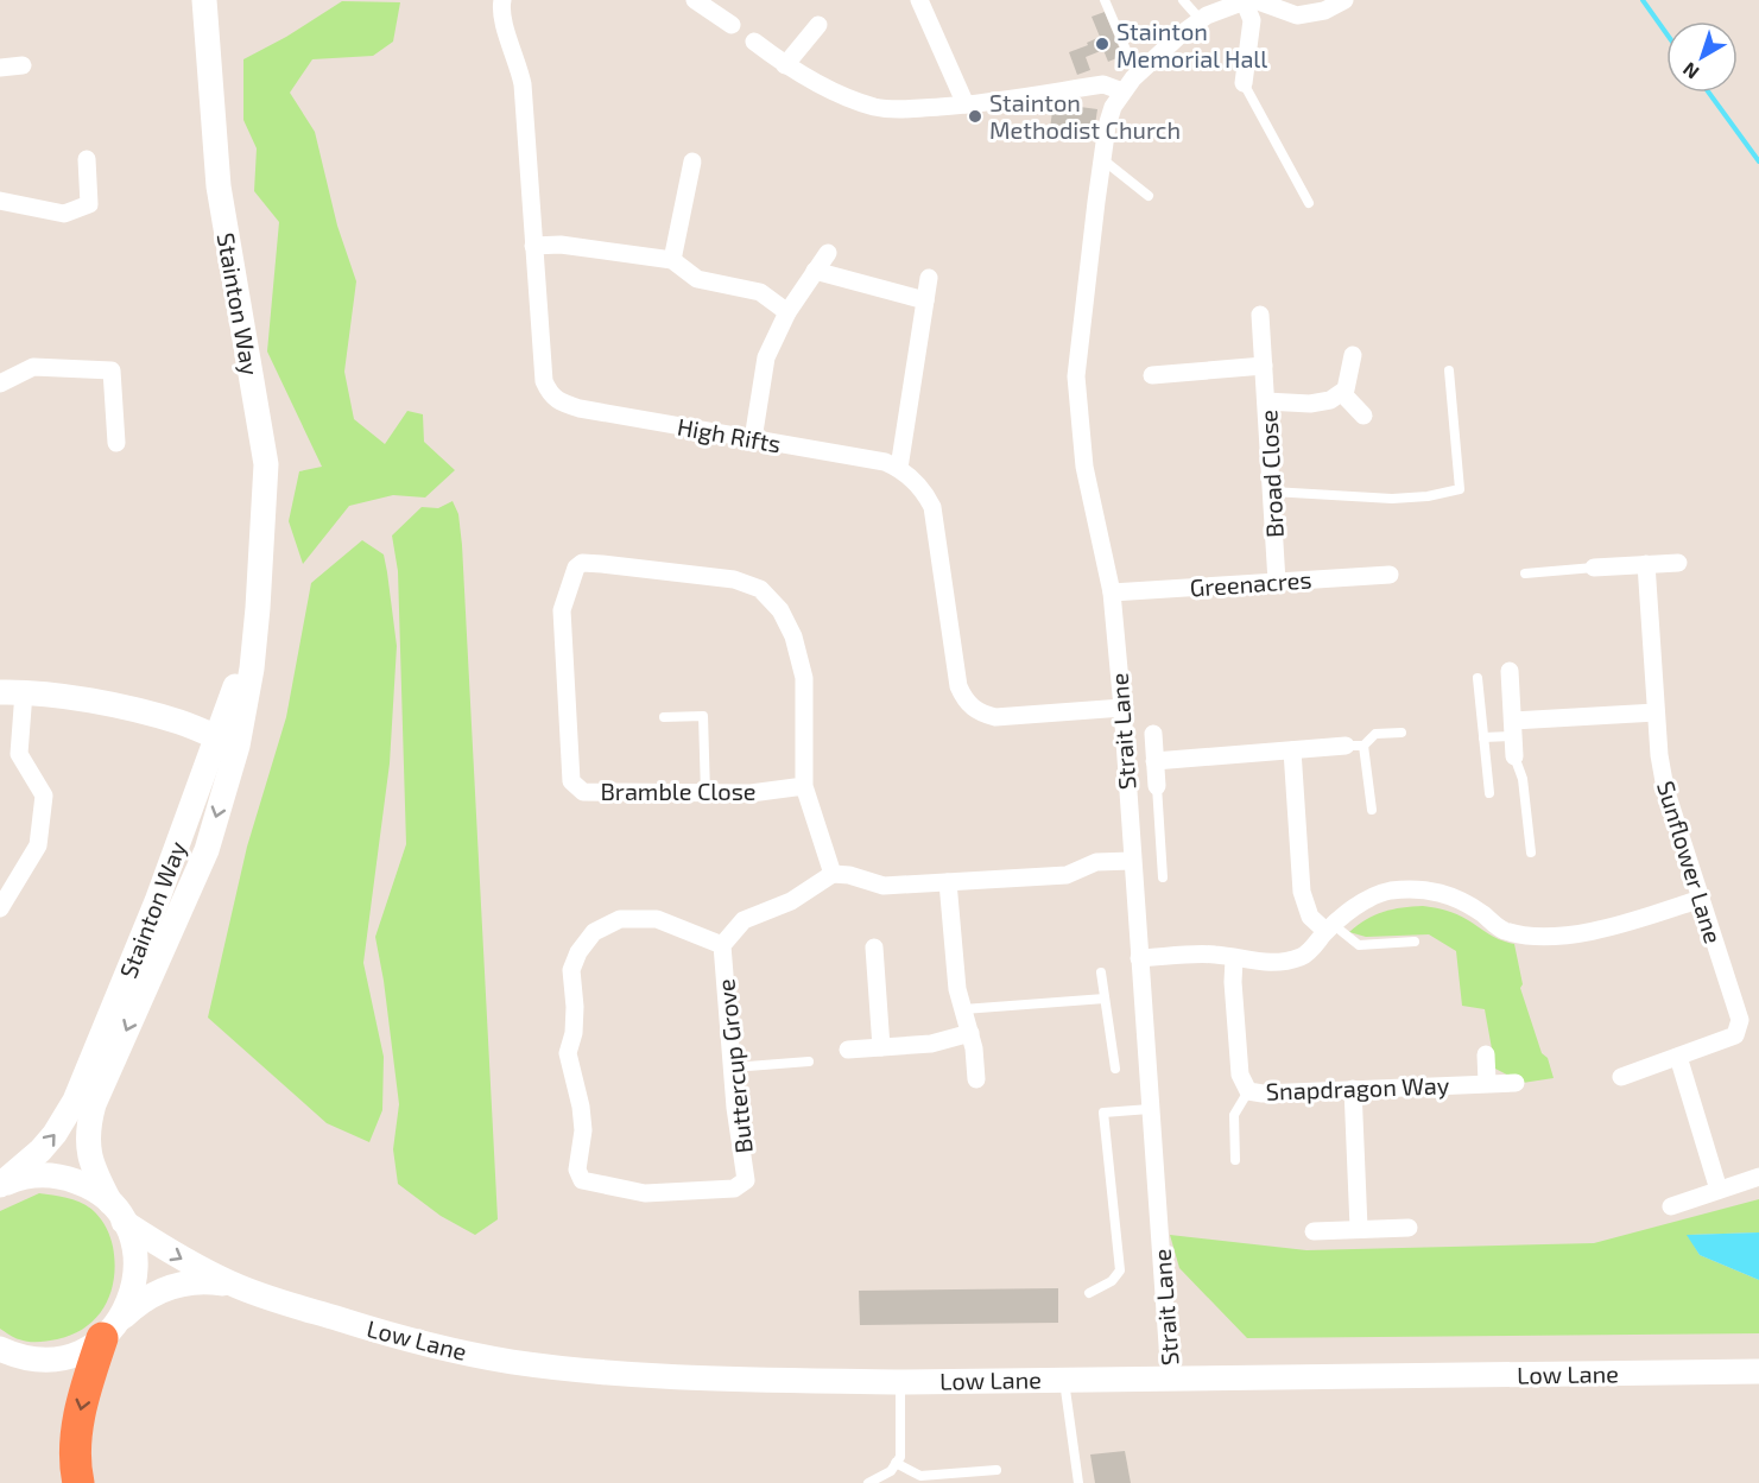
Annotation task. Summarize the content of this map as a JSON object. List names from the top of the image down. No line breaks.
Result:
{"streets":{"main road":["Stainton Way","Low Lane"],"street":["High Rifts","Broad Close","Greenacres","Strait Lane","Bramble Close","Sunflower Lane","Buttercup Grove","Snapdragon Way"]},"crossings":[["Stainton Way","Low Lane"],["High Rifts","Strait Lane"],["Broad Close","Greenacres"],["Greenacres","Strait Lane"],["Strait Lane","Low Lane"],["Bramble Close","Buttercup Grove"]],"places":["Stainton Memorial Hall","Stainton Methodist Church"],"north":"bottom left"}
